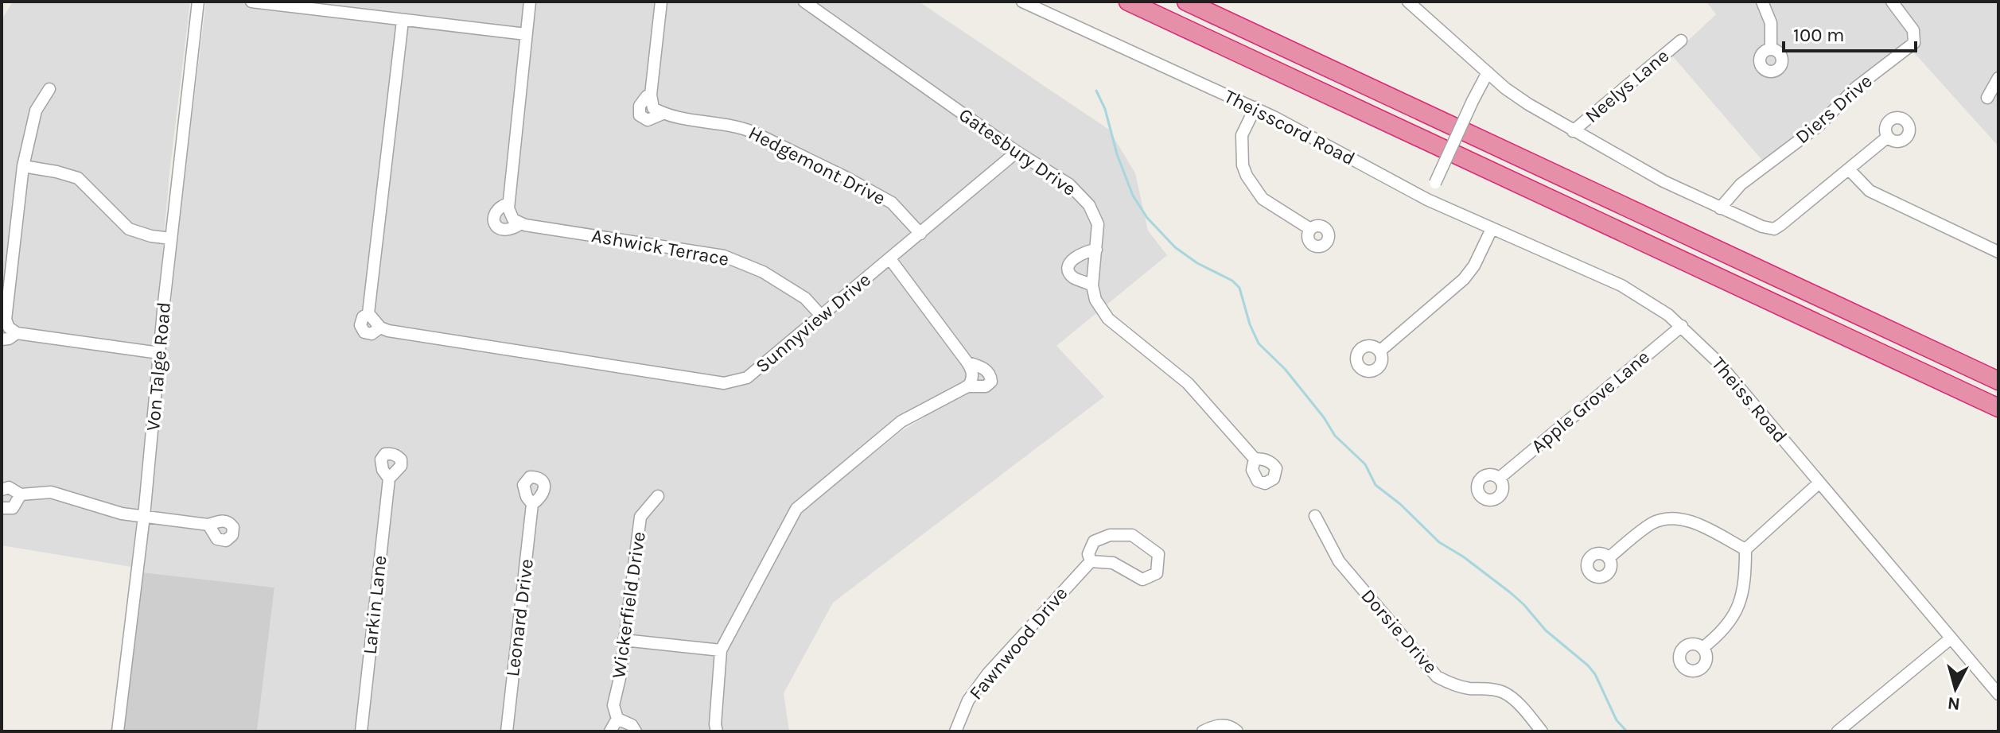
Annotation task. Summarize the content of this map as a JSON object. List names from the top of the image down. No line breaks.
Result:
{"streets":{"street":["Neelys Lane","Diers Drive","Theisscord Road","Gatesbury Drive","Hedgemont Drive","Ashwick Terrace","Sunnyview Drive","Von Talge Road","Theiss Road","Apple Grove Lane","Larkin Lane","Wickerfield Drive","Leonard Drive","Dorsie Drive","Fawnwood Drive"]},"crossings":[["Theisscord Road","Theiss Road"],["Gatesbury Drive","Sunnyview Drive"],["Hedgemont Drive","Sunnyview Drive"],["Ashwick Terrace","Sunnyview Drive"],["Theiss Road","Apple Grove Lane"]],"scale_bar":"100 m","north":"bottom"}
